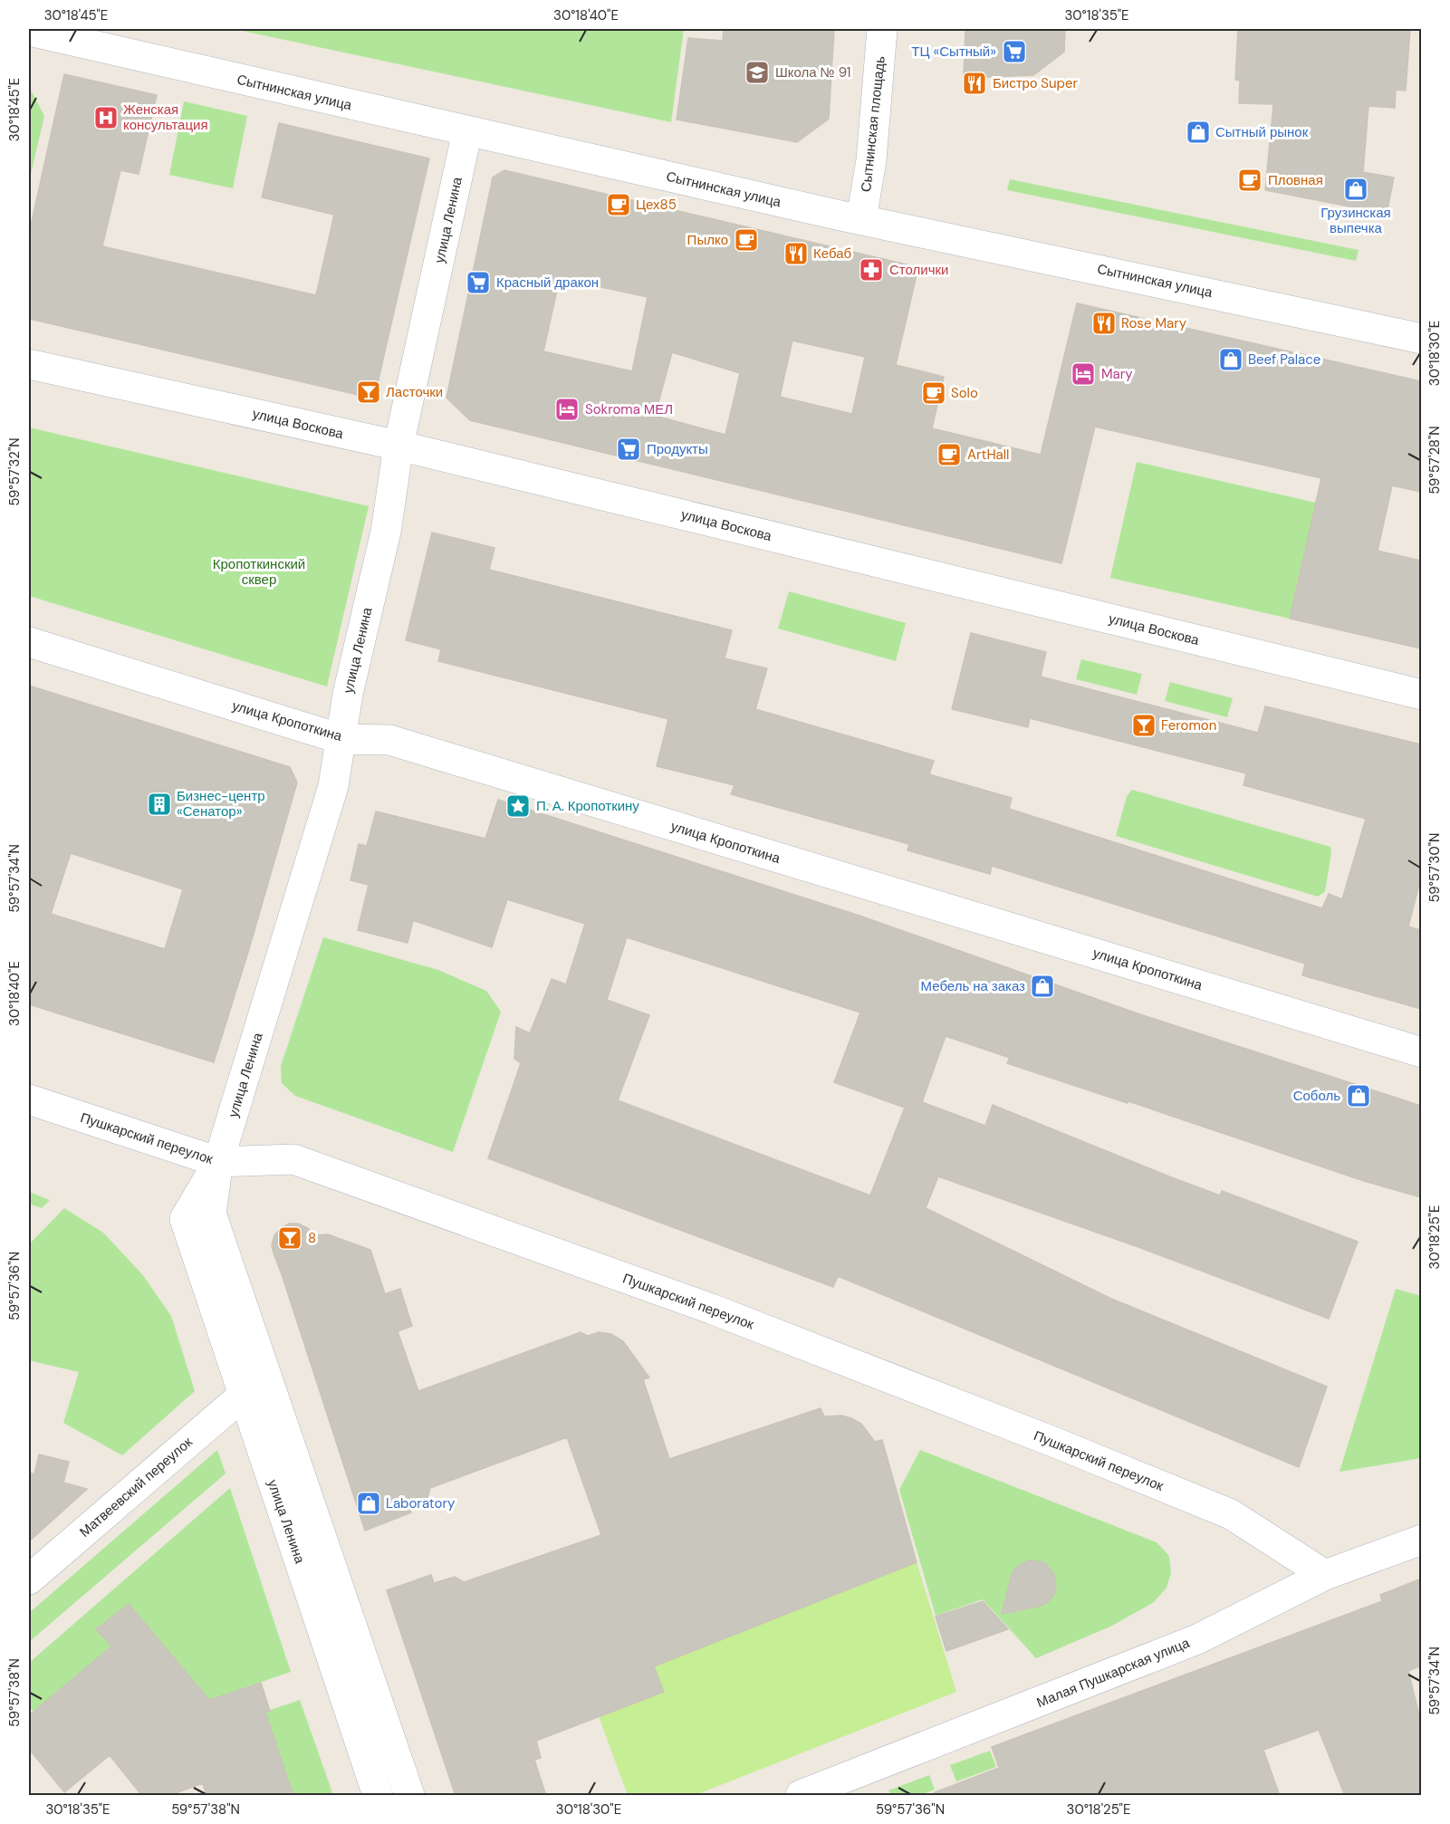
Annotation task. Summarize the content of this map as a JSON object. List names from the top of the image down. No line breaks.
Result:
{"streets":{"street":["Сытнинская улица","Сытнинская площадь","улица Ленина","улица Воскова","улица Кропоткина","Пушкарский переулок","Матвеевский переулок","Малая Пушкарская улица"]},"crossings":[["Сытнинская улица","Сытнинская площадь"],["Сытнинская улица","улица Ленина"],["улица Ленина","улица Воскова"],["улица Ленина","улица Кропоткина"],["улица Ленина","Пушкарский переулок"],["улица Ленина","Матвеевский переулок"],["Пушкарский переулок","Малая Пушкарская улица"]],"parks":["Кропоткинский сквер"],"places":{"supermarket":["ТЦ «Сытный»","Красный дракон","Продукты"],"school or university":["Школа № 91"],"restaurant":["Бистро Super","Кебаб","Rose Mary"],"hospital":["Женская консультация"],"shop":["Сытный рынок","Грузинская выпечка","Beef Palace","Мебель на заказ","Соболь","Laboratory"],"cafe":["Пловная","Цех85","Пылко","Solo","ArtHall"],"pharmacy":["Столички"],"hotel":["Mary","Sokroma МЕЛ"],"bar":["Ласточки","Feromon","8"],"building":["Бизнес-центр «Сенатор»"],"place":["П. А. Кропоткину"]},"coordinates":["30°18'45\"E","30°18'40\"E","30°18'35\"E","30°18'30\"E","59°57'28\"N","59°57'32\"N","59°57'30\"N","59°57'34\"N","30°18'25\"E","59°57'36\"N","59°57'38\"N"]}
